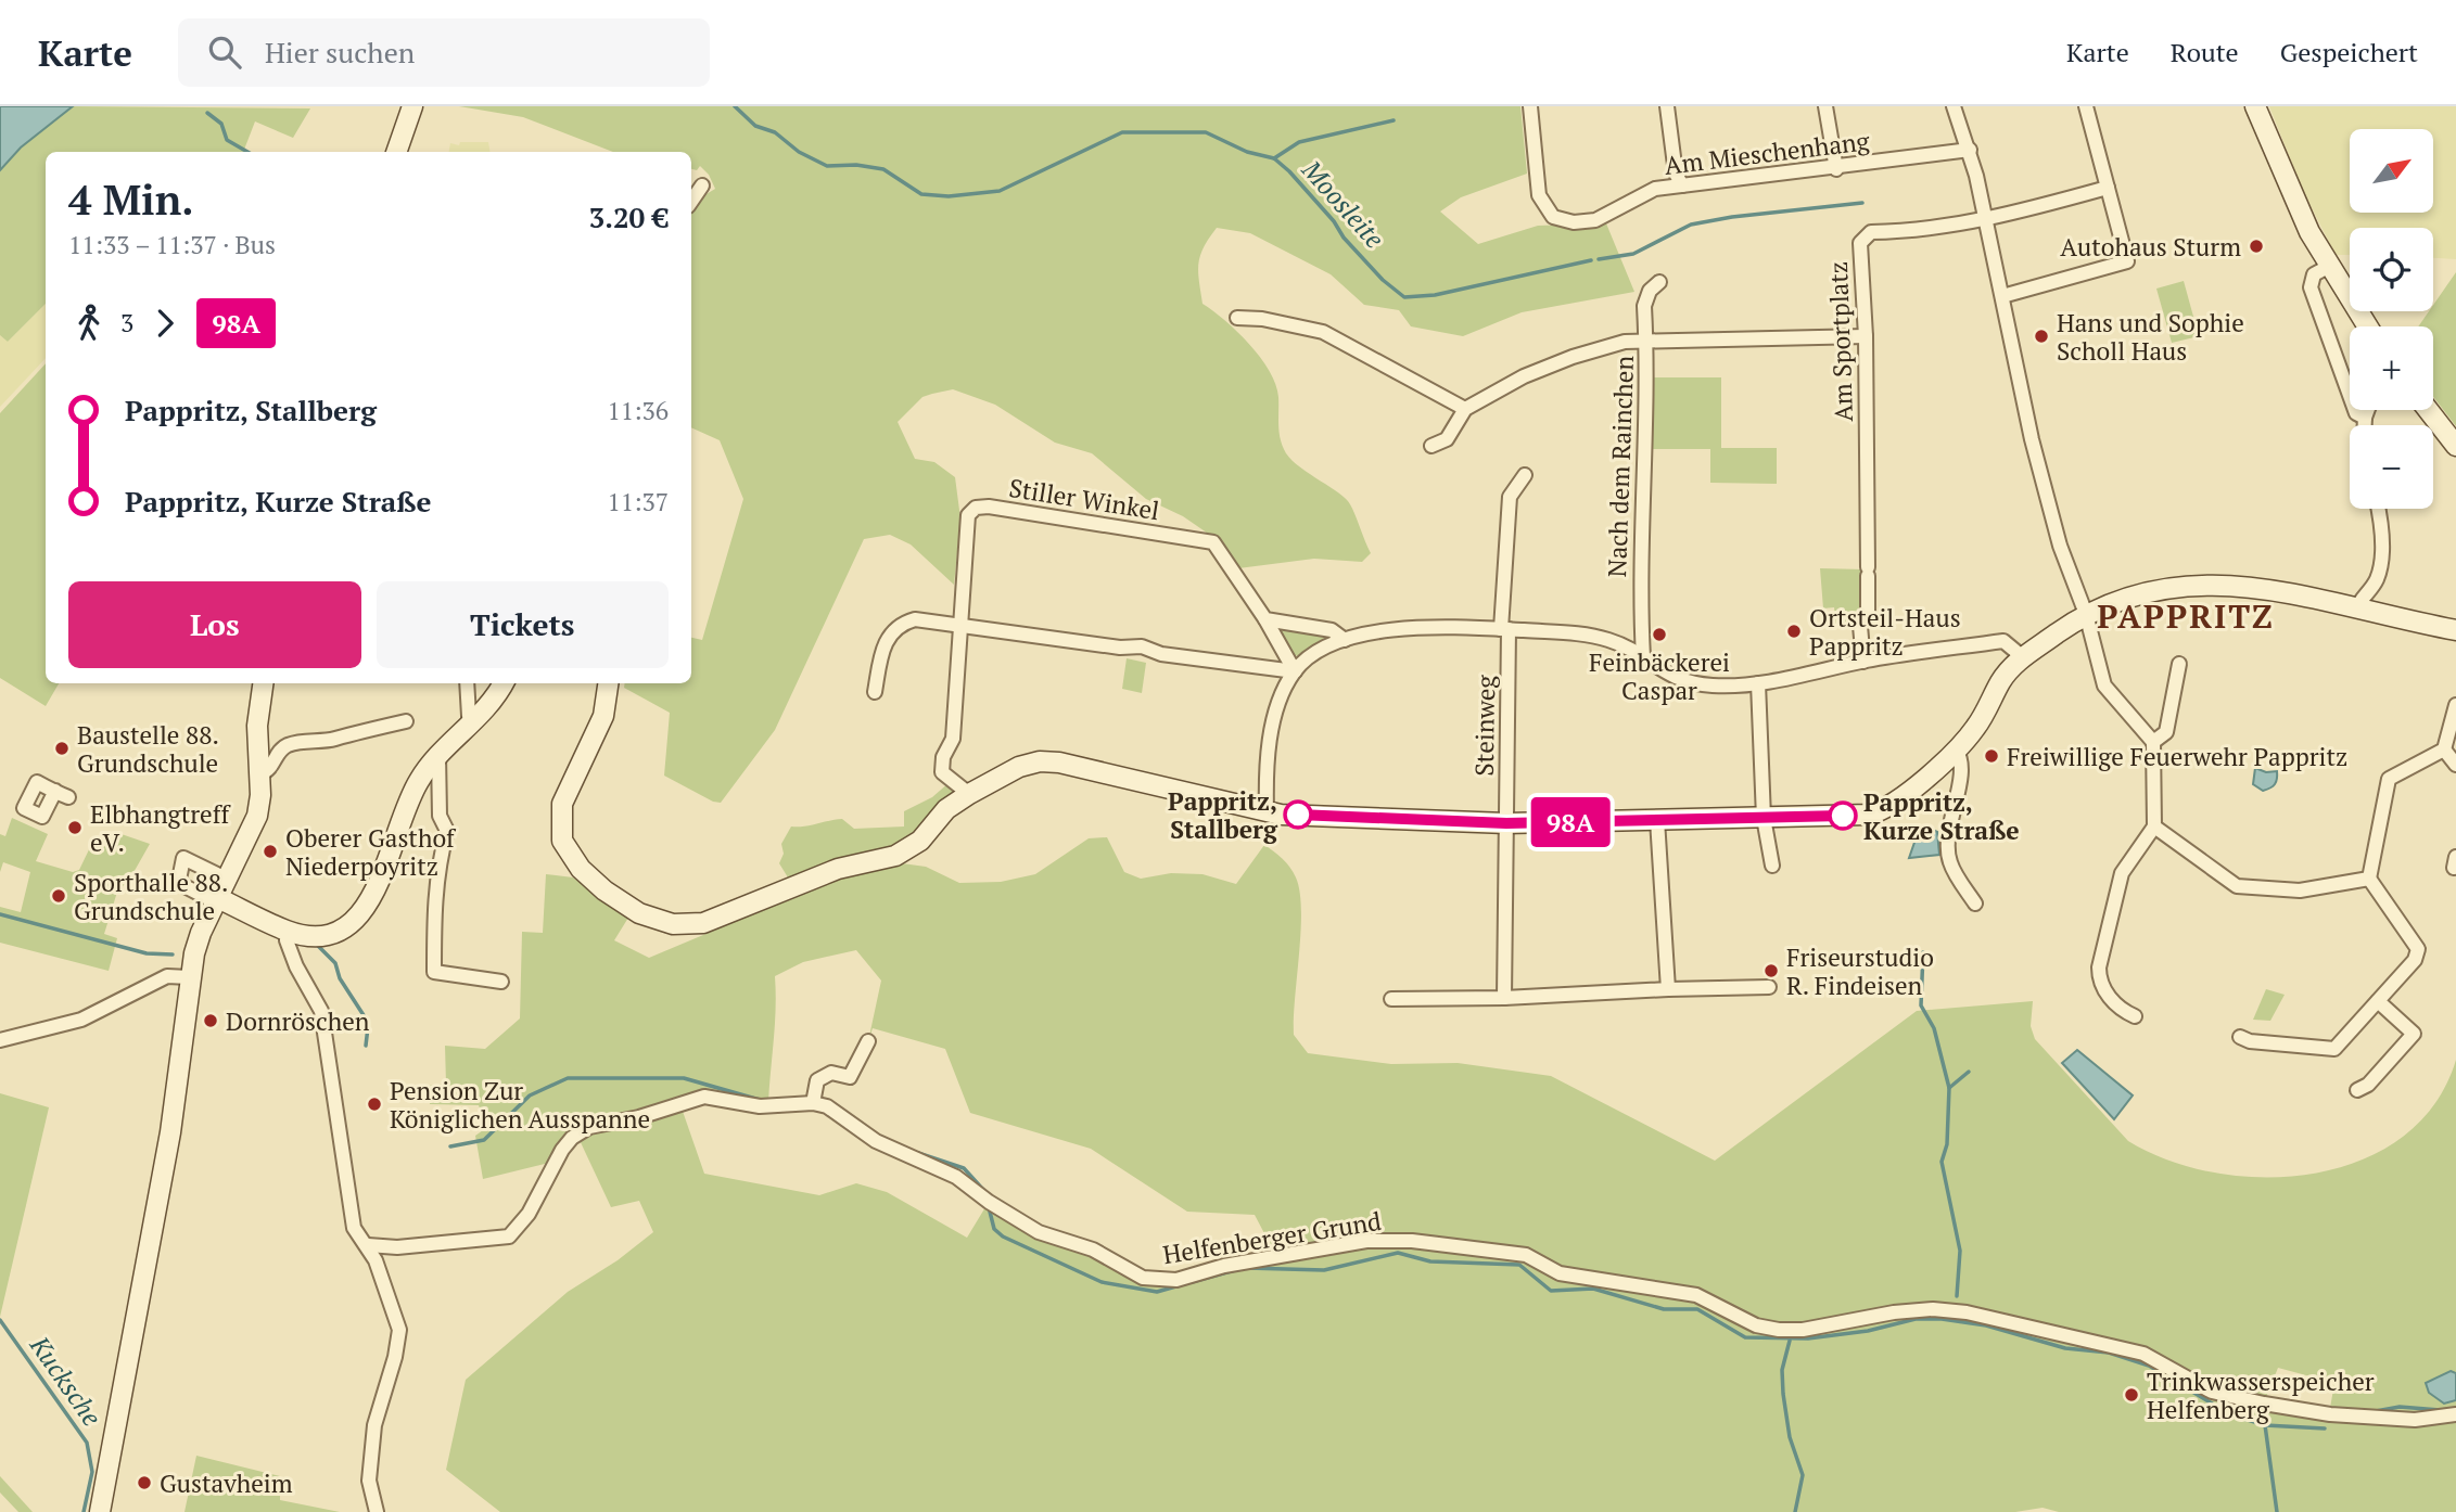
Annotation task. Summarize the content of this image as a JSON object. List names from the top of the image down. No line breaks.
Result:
{"streets":{"street":["Am Mieschenhang","Am Sportplatz","Nach dem Rainchen","Stiller Winkel","Steinweg","Helfenberger Grund"]},"districts":["PAPPRITZ"],"water":["Moosleite","Kucksche"],"places":["Autohaus Sturm","Hans und Sophie Scholl Haus","Ortsteil-Haus Pappritz","Feinbäckerei Caspar","Baustelle 88. Grundschule","Freiwillige Feuerwehr Pappritz","Pappritz, Stallberg","Pappritz, Kurze Straße","Elbhangtreff eV.","Oberer Gasthof Niederpoyritz","Sporthalle 88. Grundschule","Friseurstudio R. Findeisen","Dornröschen","Pension Zur Königlichen Ausspanne","Trinkwasserspeicher Helfenberg","Gustavheim"],"lines":["bus line 98A"],"north":"top right","page":{"header":"Karte","search":"Hier suchen","nav":["Karte","Route","Gespeichert"],"on_map":"98A","map_buttons":["+","−"],"heading":["4 Min.","11:33 – 11:37 · Bus","3.20 €"],"legs":["3","98A"],"list":[{"name":"Pappritz, Stallberg","value":"11:36"},{"name":"Pappritz, Kurze Straße","value":"11:37"}],"buttons":["Los","Tickets"]}}
